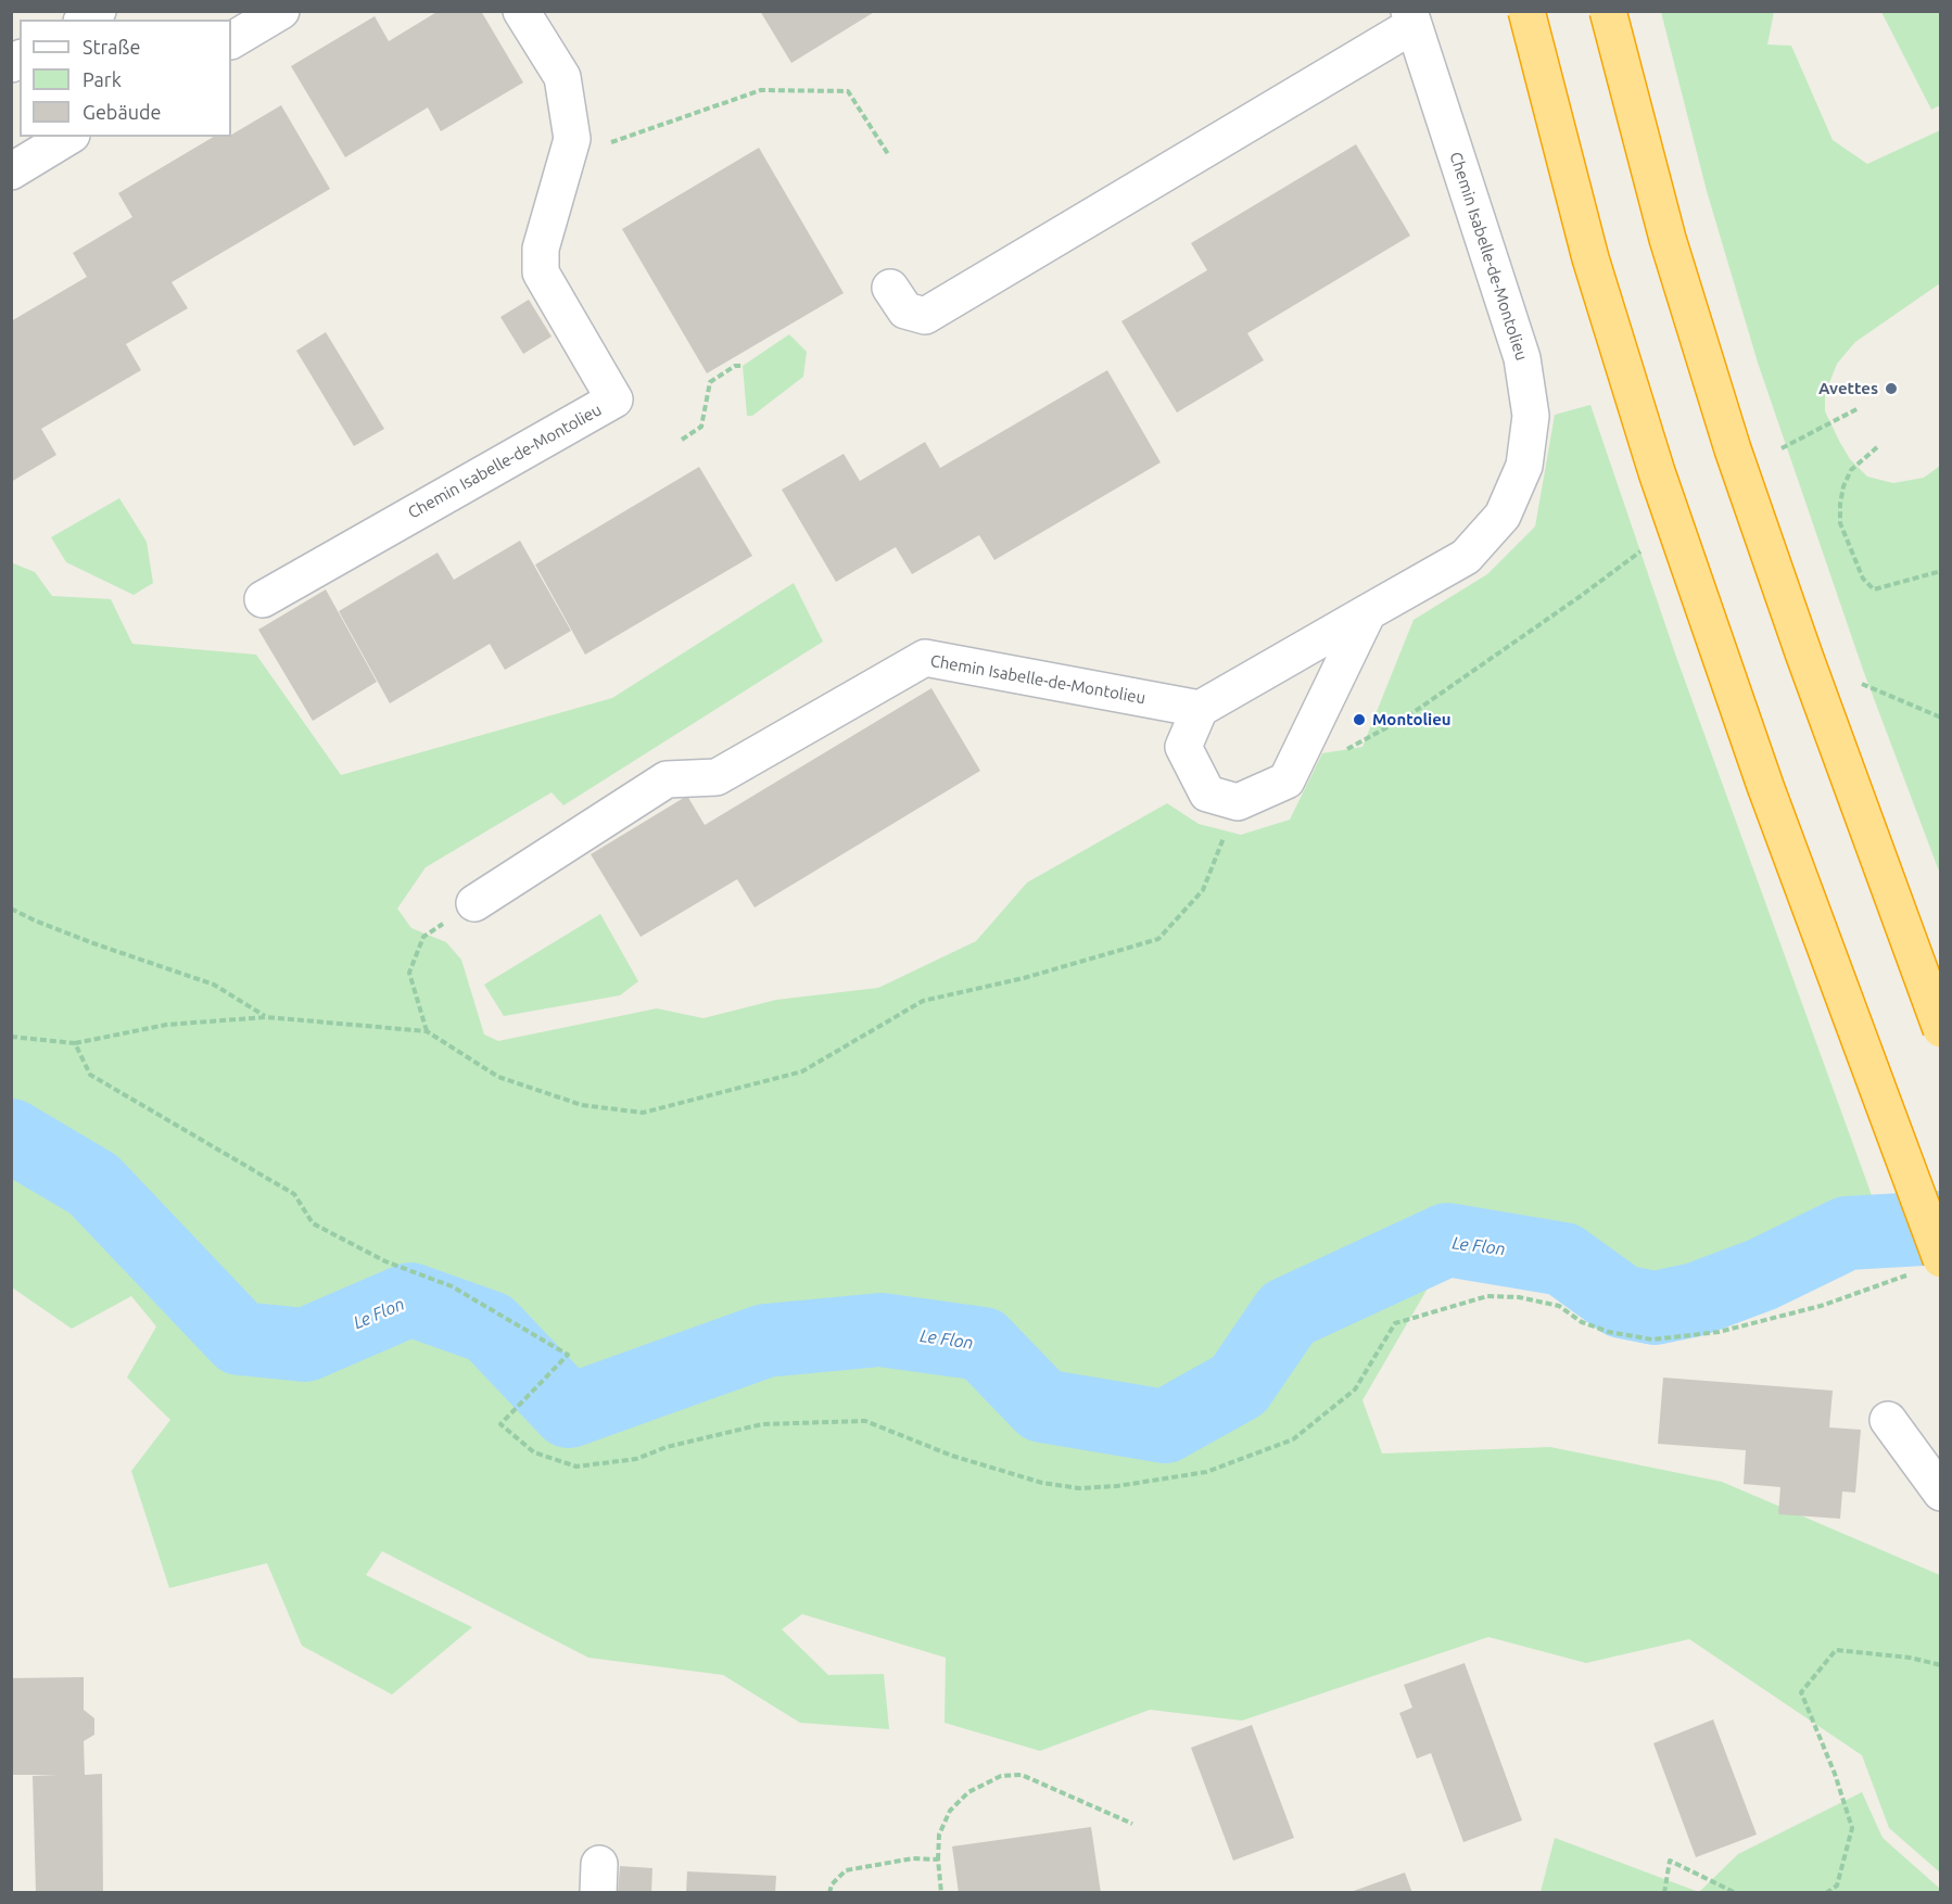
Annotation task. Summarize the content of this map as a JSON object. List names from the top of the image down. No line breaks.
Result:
{"streets":{"street":["Chemin Isabelle-de-Montolieu"]},"water":["Le Flon"],"places":["Avettes","Montolieu"],"legend":["Straße","Park","Gebäude"]}
